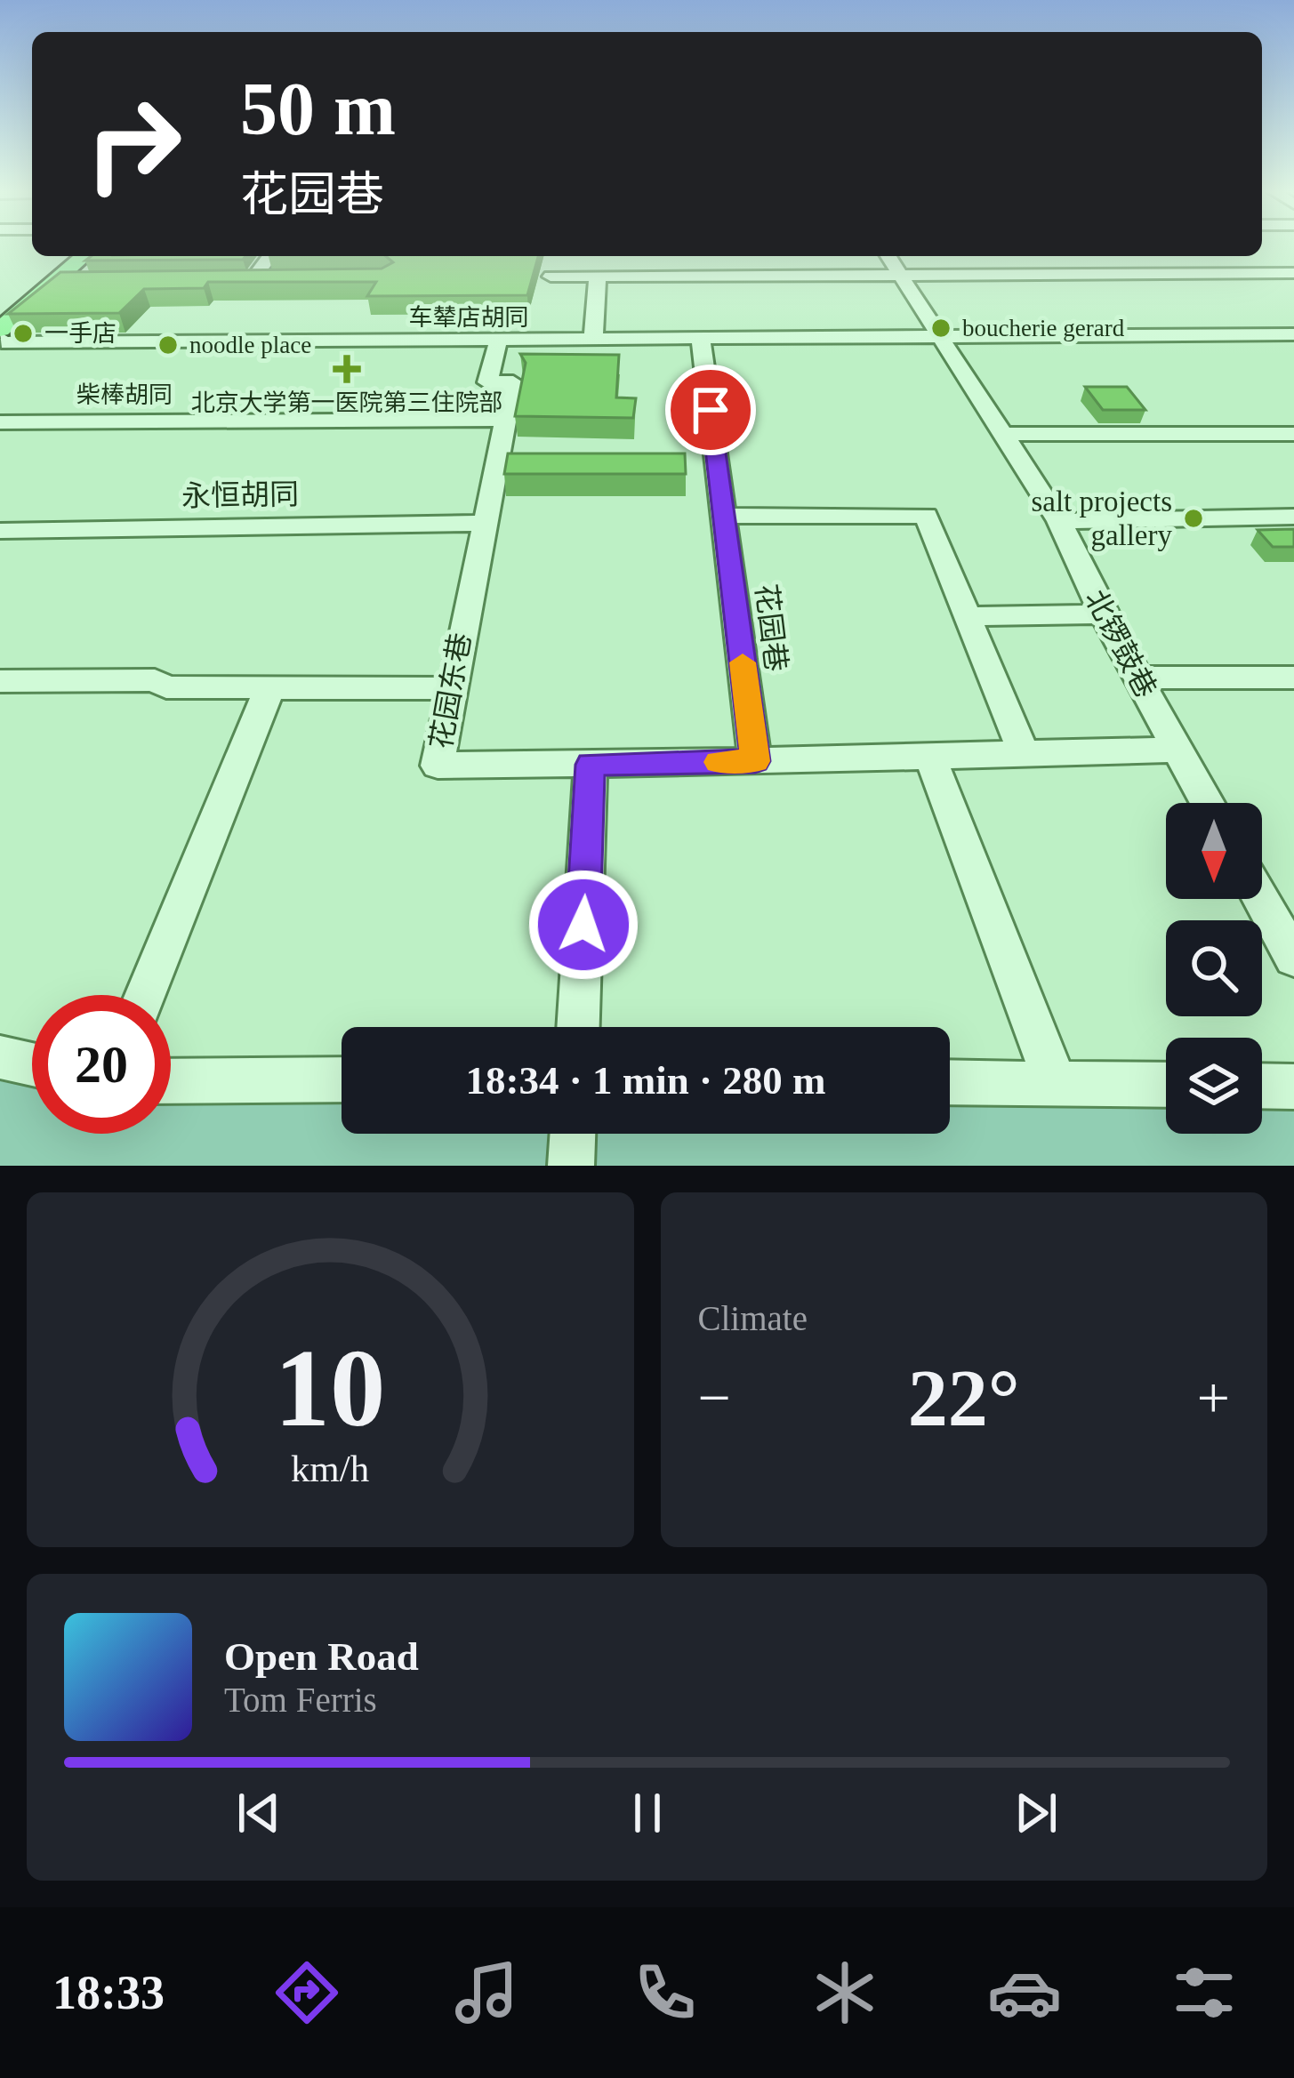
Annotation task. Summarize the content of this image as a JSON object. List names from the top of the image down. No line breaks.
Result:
{"streets":{"street":["车辇店胡同","柴棒胡同","永恒胡同","花园巷","北锣鼓巷","花园东巷"]},"crossings":[["车辇店胡同","花园巷"],["车辇店胡同","北锣鼓巷"],["车辇店胡同","花园东巷"],["柴棒胡同","花园东巷"],["永恒胡同","花园东巷"]],"places":{"other":["boucherie gerard","一手店","noodle place","salt projects gallery"],"health":["北京大学第一医院第三住院部"]},"north":"bottom","page":{"turn":["50 m","花园巷"],"limit":"20","trip":"18:34 · 1 min · 280 m","tile":"Climate","heat":["−","22°","+"],"song":["Open Road","Tom Ferris"],"tabs":"18:33","gauge":["10","km/h"]}}
